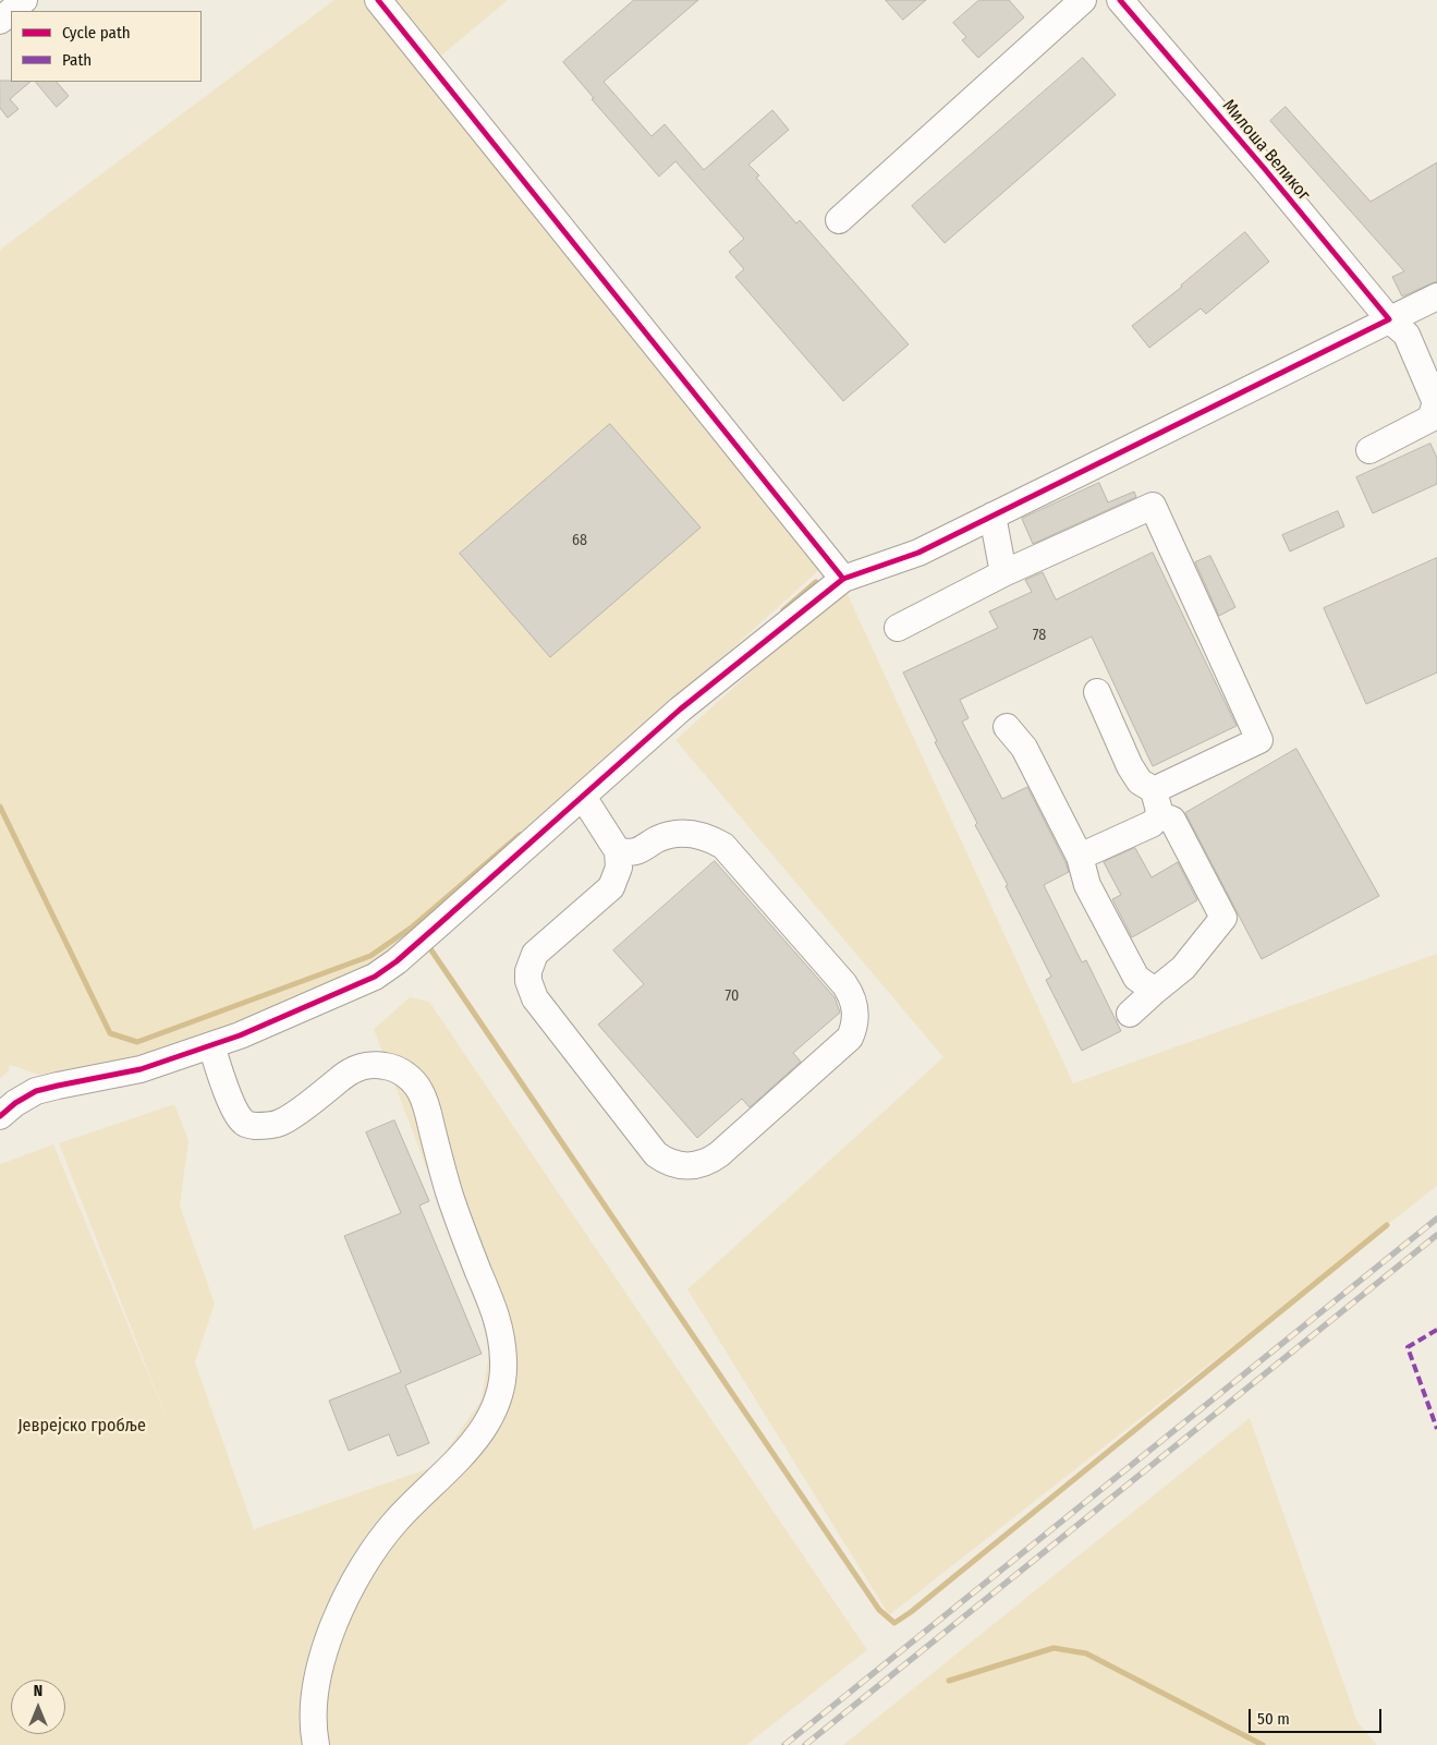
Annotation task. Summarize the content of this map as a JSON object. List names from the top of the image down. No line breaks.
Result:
{"streets":{"street":["Милоша Великог"]},"parks":["Јеврејско гробље"],"house_numbers":["68","78","70"],"legend":["Cycle path","Path"],"scale_bar":"50 m","north":"top"}
